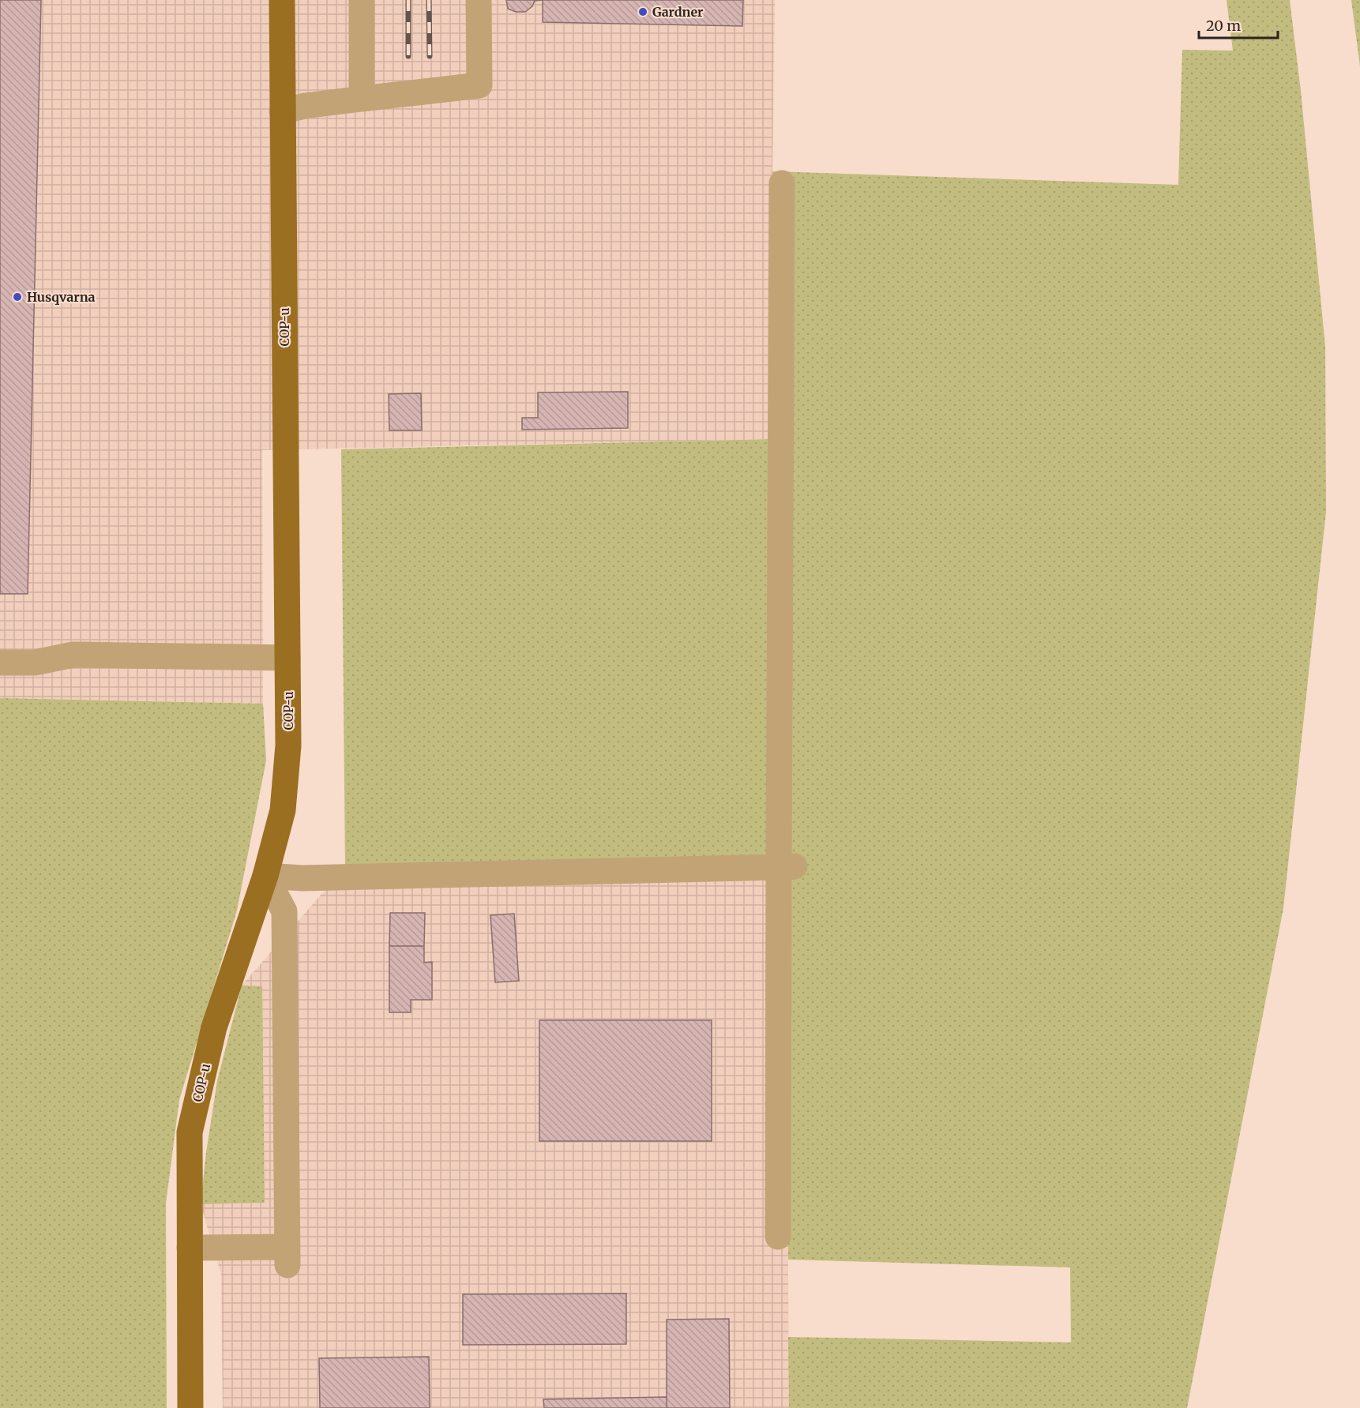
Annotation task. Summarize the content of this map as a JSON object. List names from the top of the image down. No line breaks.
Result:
{"streets":{"main road":["COP-u"]},"places":["Gardner","Husqvarna"],"scale_bar":"20 m"}
